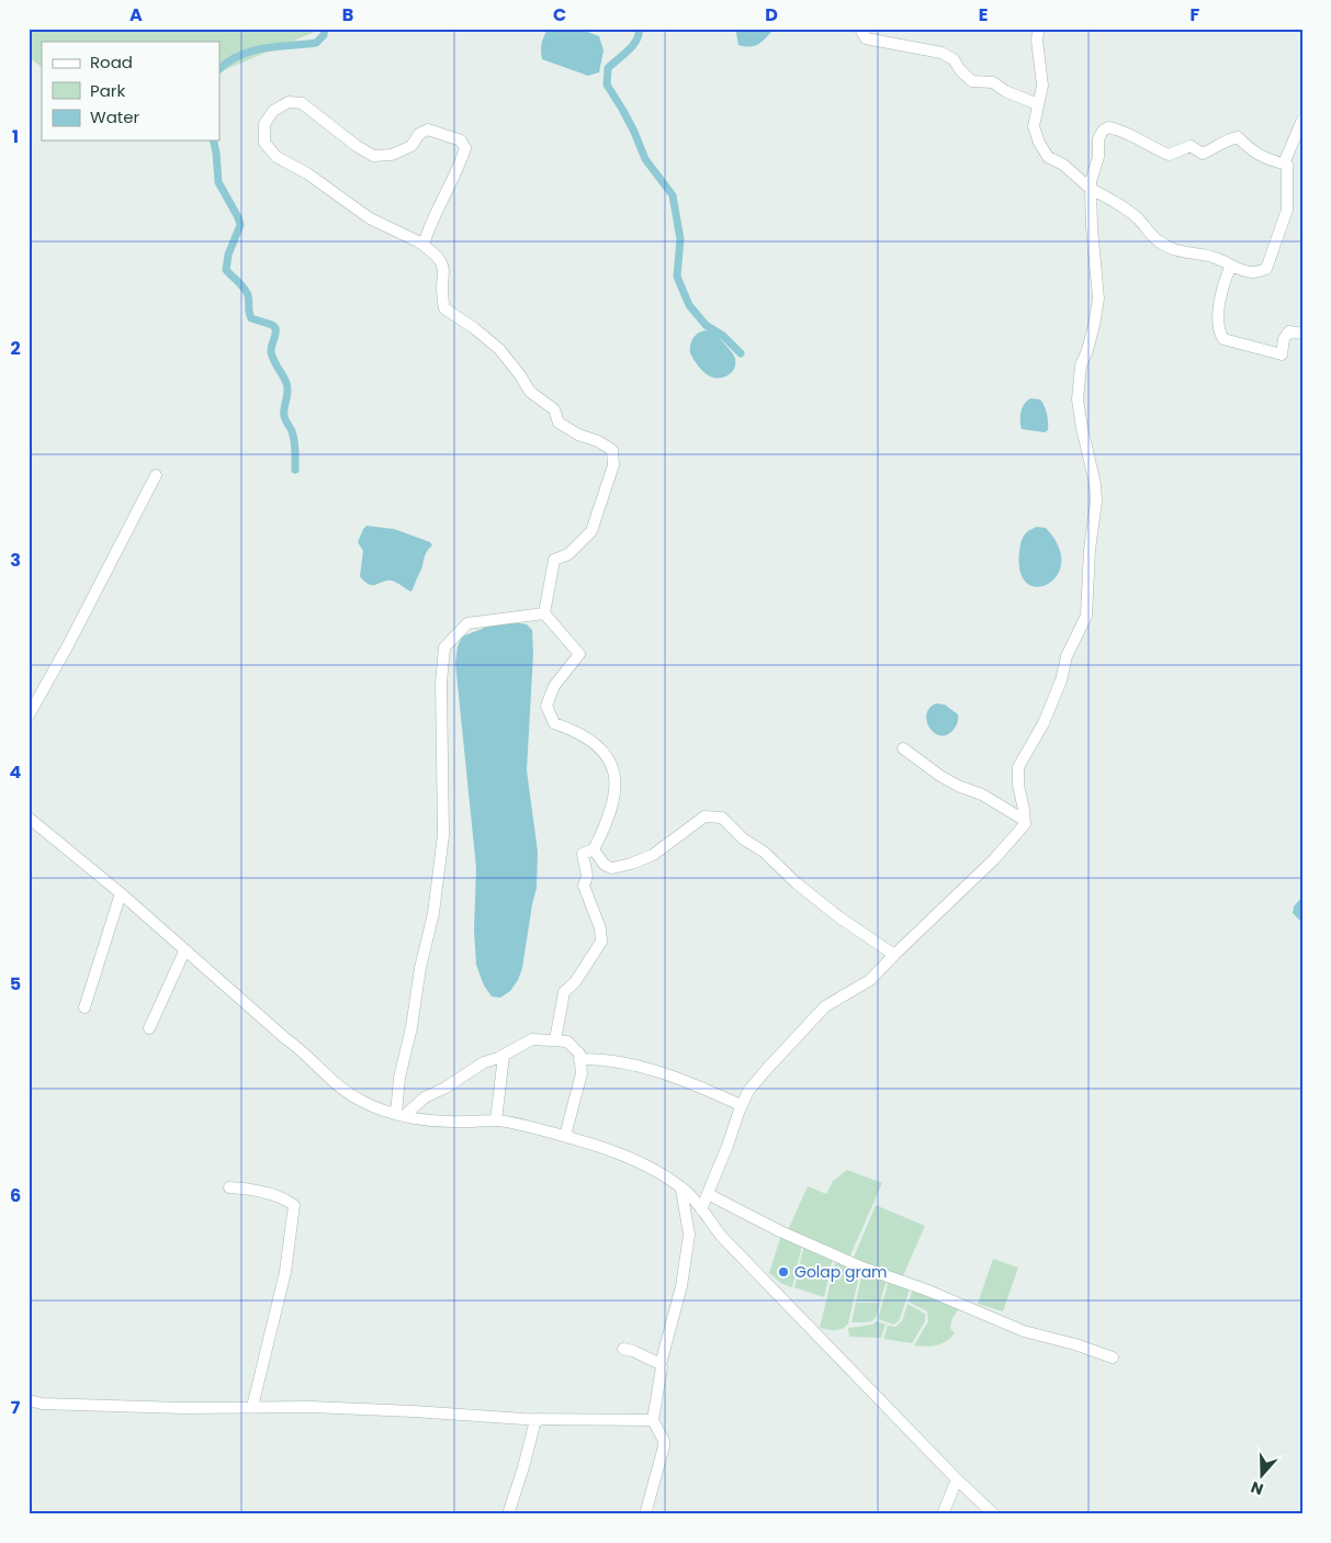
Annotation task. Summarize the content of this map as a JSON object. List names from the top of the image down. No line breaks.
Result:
{"places":["Golap gram"],"legend":["Road","Park","Water"],"north":"bottom","grid":{"columns":["A","B","C","D","E","F"],"rows":["1","2","3","4","5","6","7"]}}
